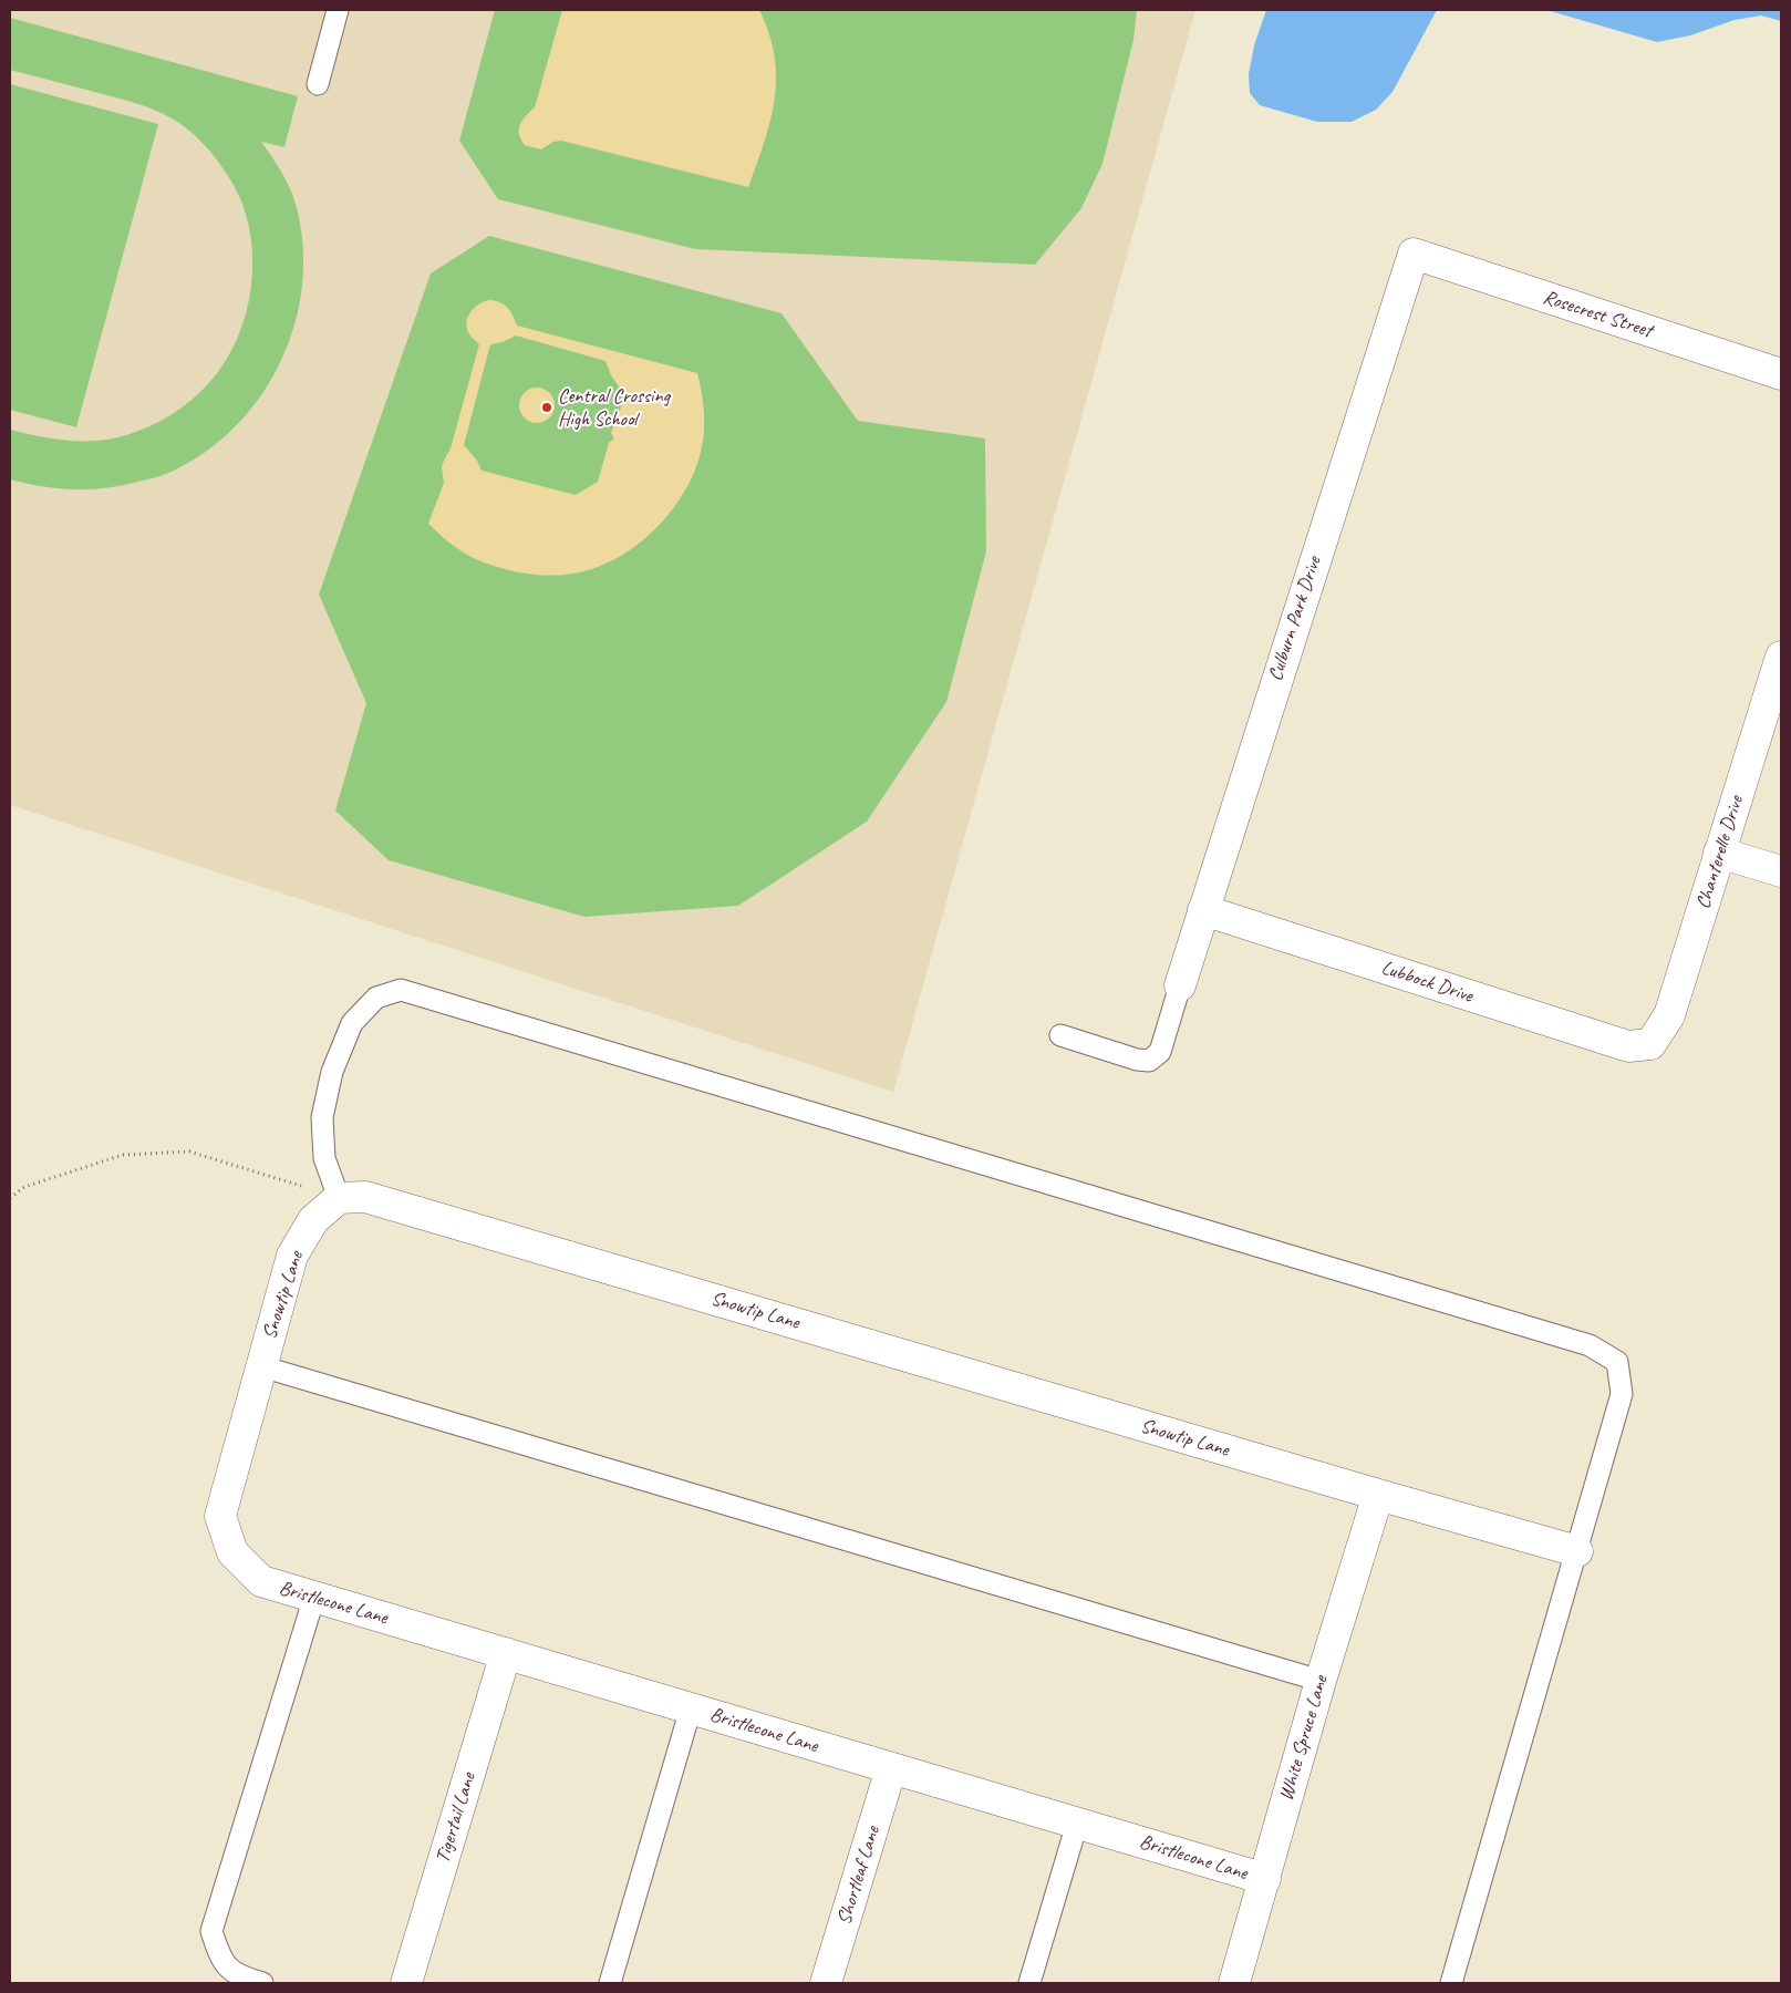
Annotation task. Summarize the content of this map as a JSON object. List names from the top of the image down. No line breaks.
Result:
{"streets":{"street":["Rosecrest Street","Culburn Park Drive","Chanterelle Drive","Lubbock Drive","Snowtip Lane","Bristlecone Lane","White Spruce Lane","Tigertail Lane","Shortleaf Lane"]},"crossings":[["Rosecrest Street","Culburn Park Drive"],["Culburn Park Drive","Lubbock Drive"],["Chanterelle Drive","Lubbock Drive"],["Snowtip Lane","Bristlecone Lane"],["Snowtip Lane","White Spruce Lane"],["Bristlecone Lane","White Spruce Lane"],["Bristlecone Lane","Tigertail Lane"],["Bristlecone Lane","Shortleaf Lane"]],"places":["Central Crossing High School"]}
